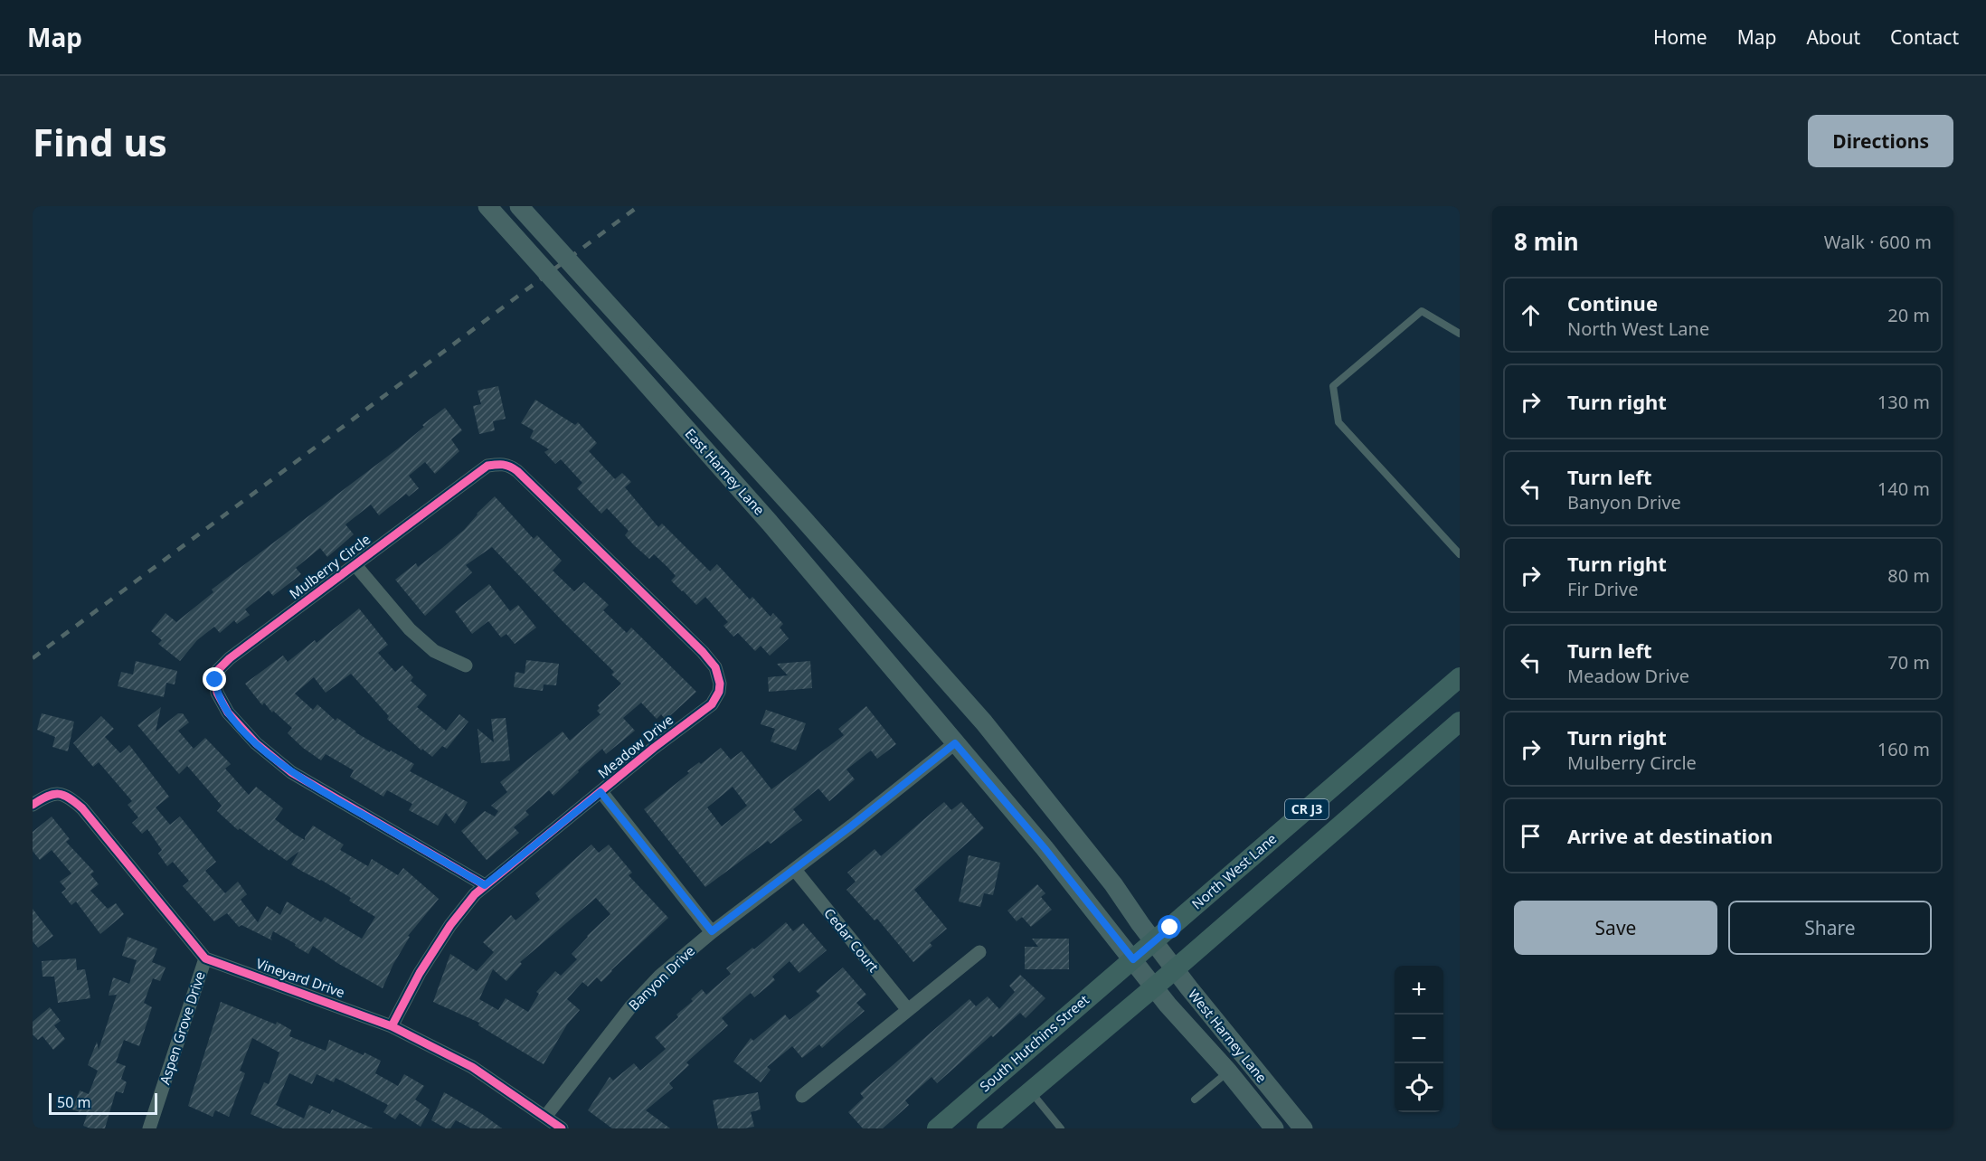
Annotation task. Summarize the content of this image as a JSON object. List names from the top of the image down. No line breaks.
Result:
{"streets":{"main road":["East Harney Lane","CR J3","North West Lane","West Harney Lane","South Hutchins Street"],"street":["Mulberry Circle","Meadow Drive","Cedar Court","Vineyard Drive","Banyon Drive","Aspen Grove Drive"]},"crossings":[["East Harney Lane","North West Lane"],["East Harney Lane","Banyon Drive"],["East Harney Lane","West Harney Lane"],["East Harney Lane","South Hutchins Street"],["Mulberry Circle","Meadow Drive"],["Meadow Drive","Vineyard Drive"],["CR J3","West Harney Lane"],["North West Lane","West Harney Lane"],["North West Lane","South Hutchins Street"],["Cedar Court","Banyon Drive"],["Vineyard Drive","Banyon Drive"],["Vineyard Drive","Aspen Grove Drive"],["West Harney Lane","South Hutchins Street"]],"scale_bar":"50 m","page":{"header":"Map","nav":["Home","Map","About","Contact"],"buttons":["Directions",["Save","Share"]],"title":"Find us","heading":["8 min","Walk · 600 m"],"list":[["Continue","North West Lane","20 m"],["Turn right","130 m"],["Turn left","Banyon Drive","140 m"],["Turn right","Fir Drive","80 m"],["Turn left","Meadow Drive","70 m"],["Turn right","Mulberry Circle","160 m"],"Arrive at destination"],"map_buttons":["+","−"],"scale":"50 m"}}
